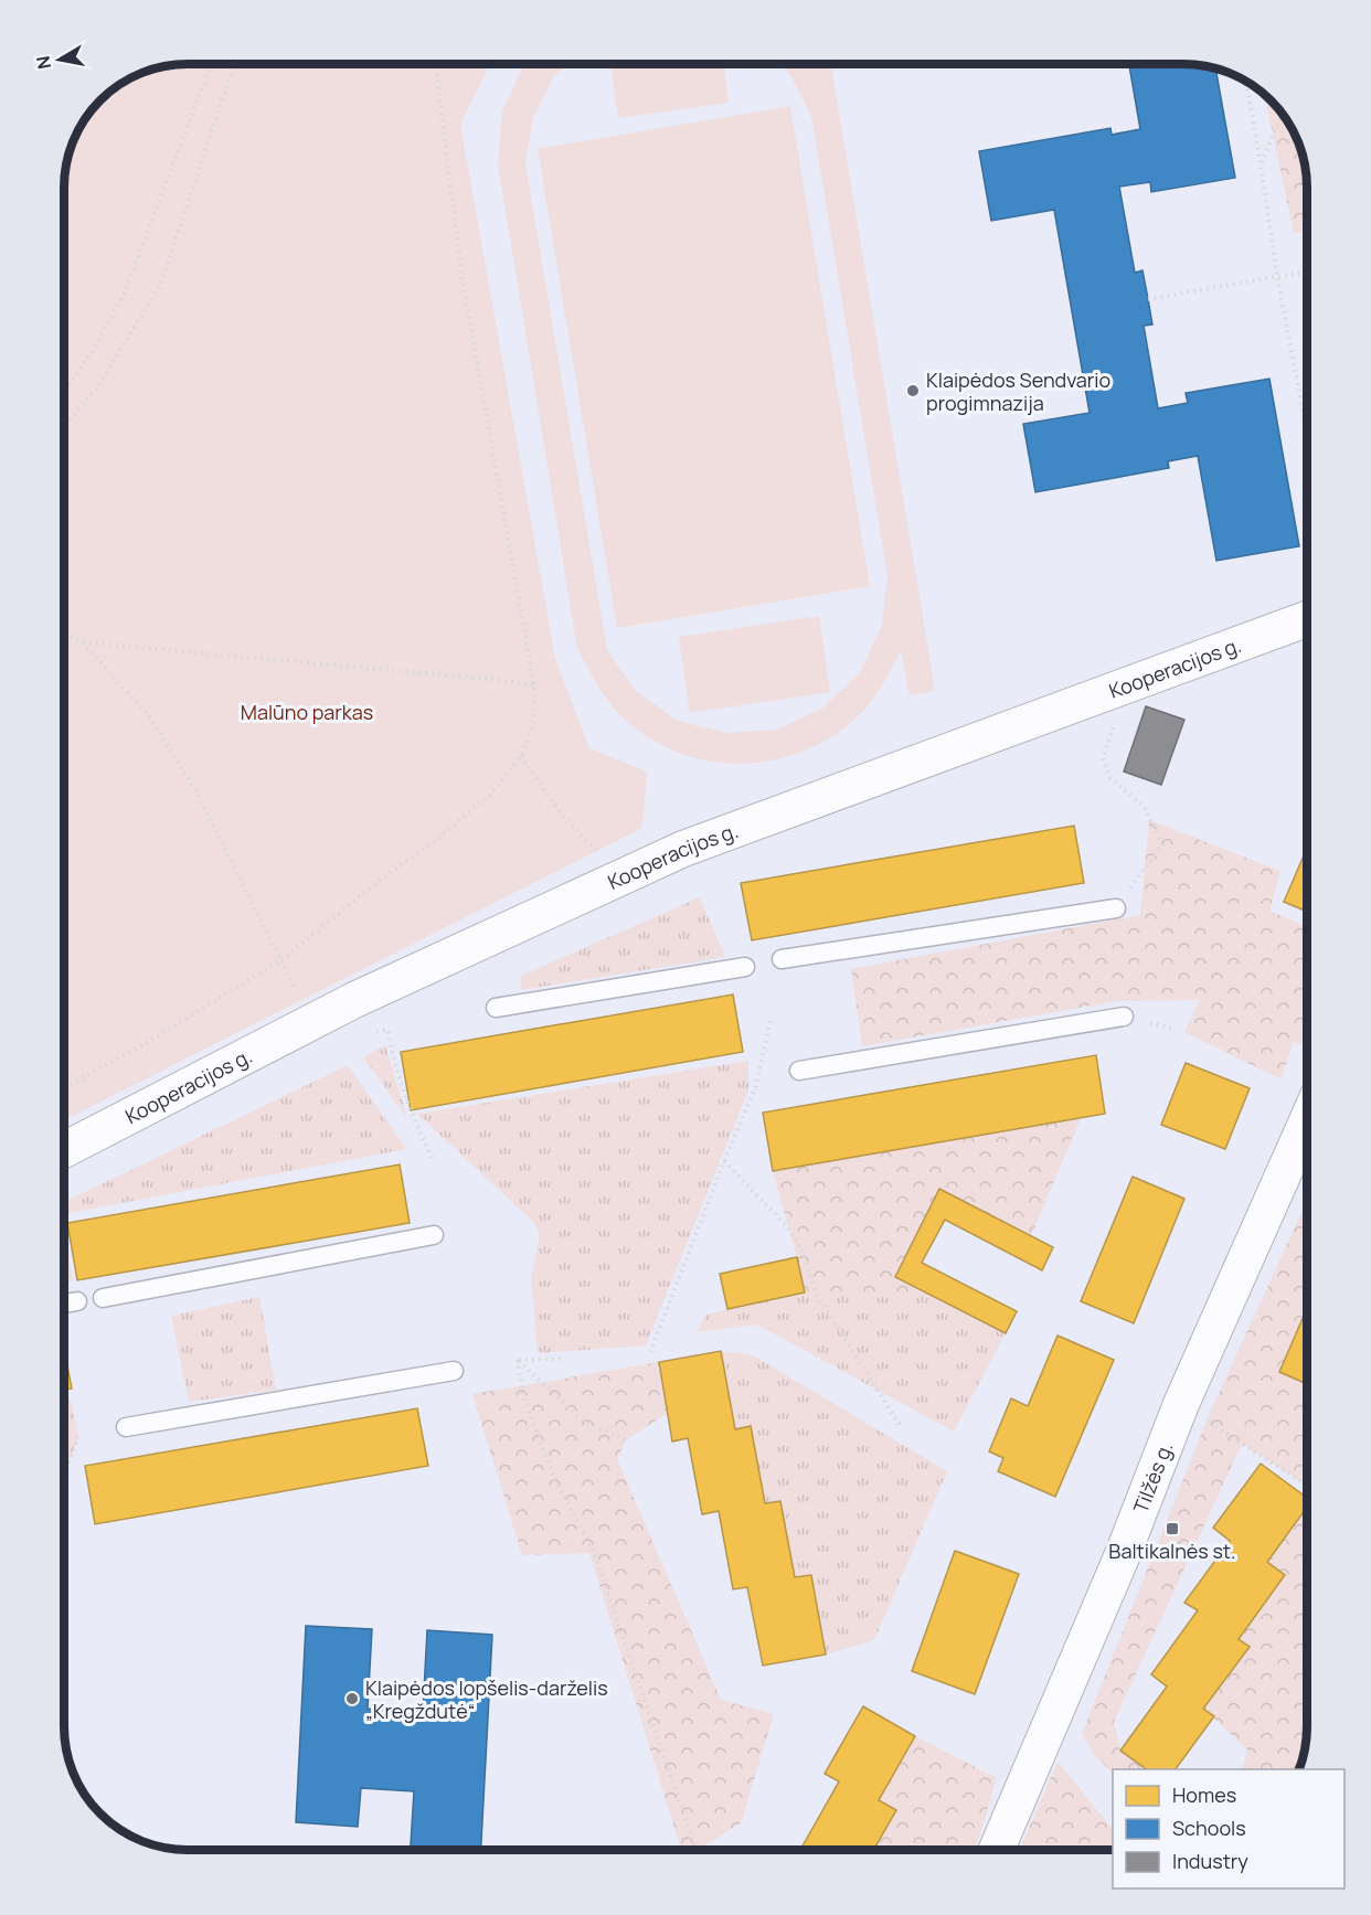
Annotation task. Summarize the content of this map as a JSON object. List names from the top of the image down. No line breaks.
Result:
{"streets":{"street":["Kooperacijos g.","Tilžės g."]},"parks":["Malūno parkas"],"places":{"other":["Klaipėdos Sendvario progimnazija","Klaipėdos lopšelis-darželis „Kregždutė“"],"transit":["Baltikalnės st."]},"legend":["Homes","Schools","Industry"],"north":"left"}
